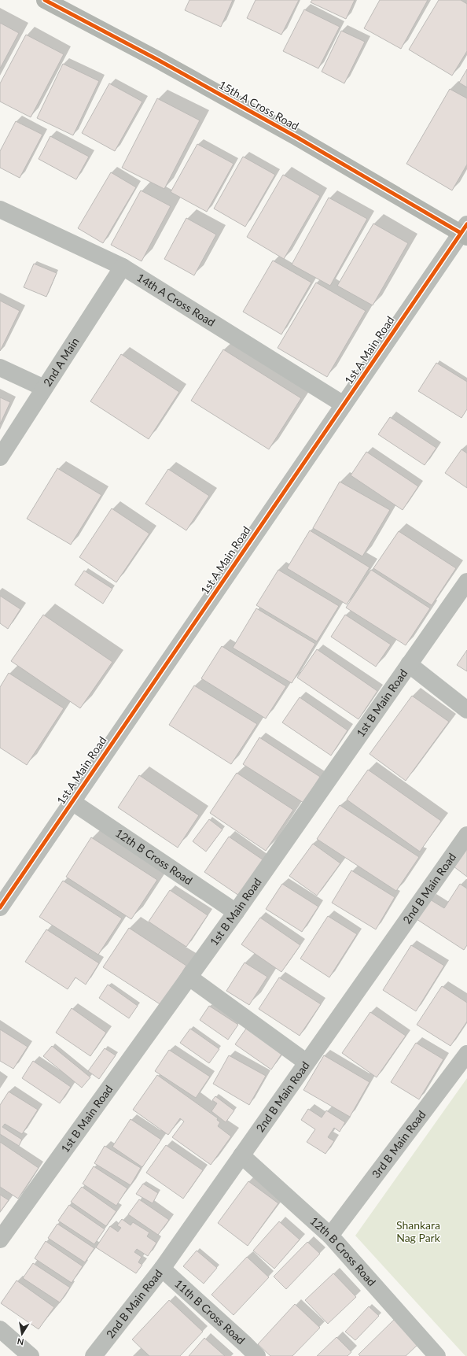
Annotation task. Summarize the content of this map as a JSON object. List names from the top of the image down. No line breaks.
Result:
{"streets":{"main road":["15th A Cross Road"],"street":["14th A Cross Road","1st A Main Road","2nd A Main","1st B Main Road","12th B Cross Road","2nd B Main Road","3rd B Main Road","11th B Cross Road"]},"crossings":[["15th A Cross Road","1st A Main Road"],["14th A Cross Road","1st A Main Road"],["14th A Cross Road","2nd A Main"],["1st A Main Road","12th B Cross Road"],["1st B Main Road","12th B Cross Road"],["12th B Cross Road","2nd B Main Road"],["12th B Cross Road","3rd B Main Road"],["2nd B Main Road","11th B Cross Road"]],"parks":["Shankara Nag Park"],"north":"bottom"}
